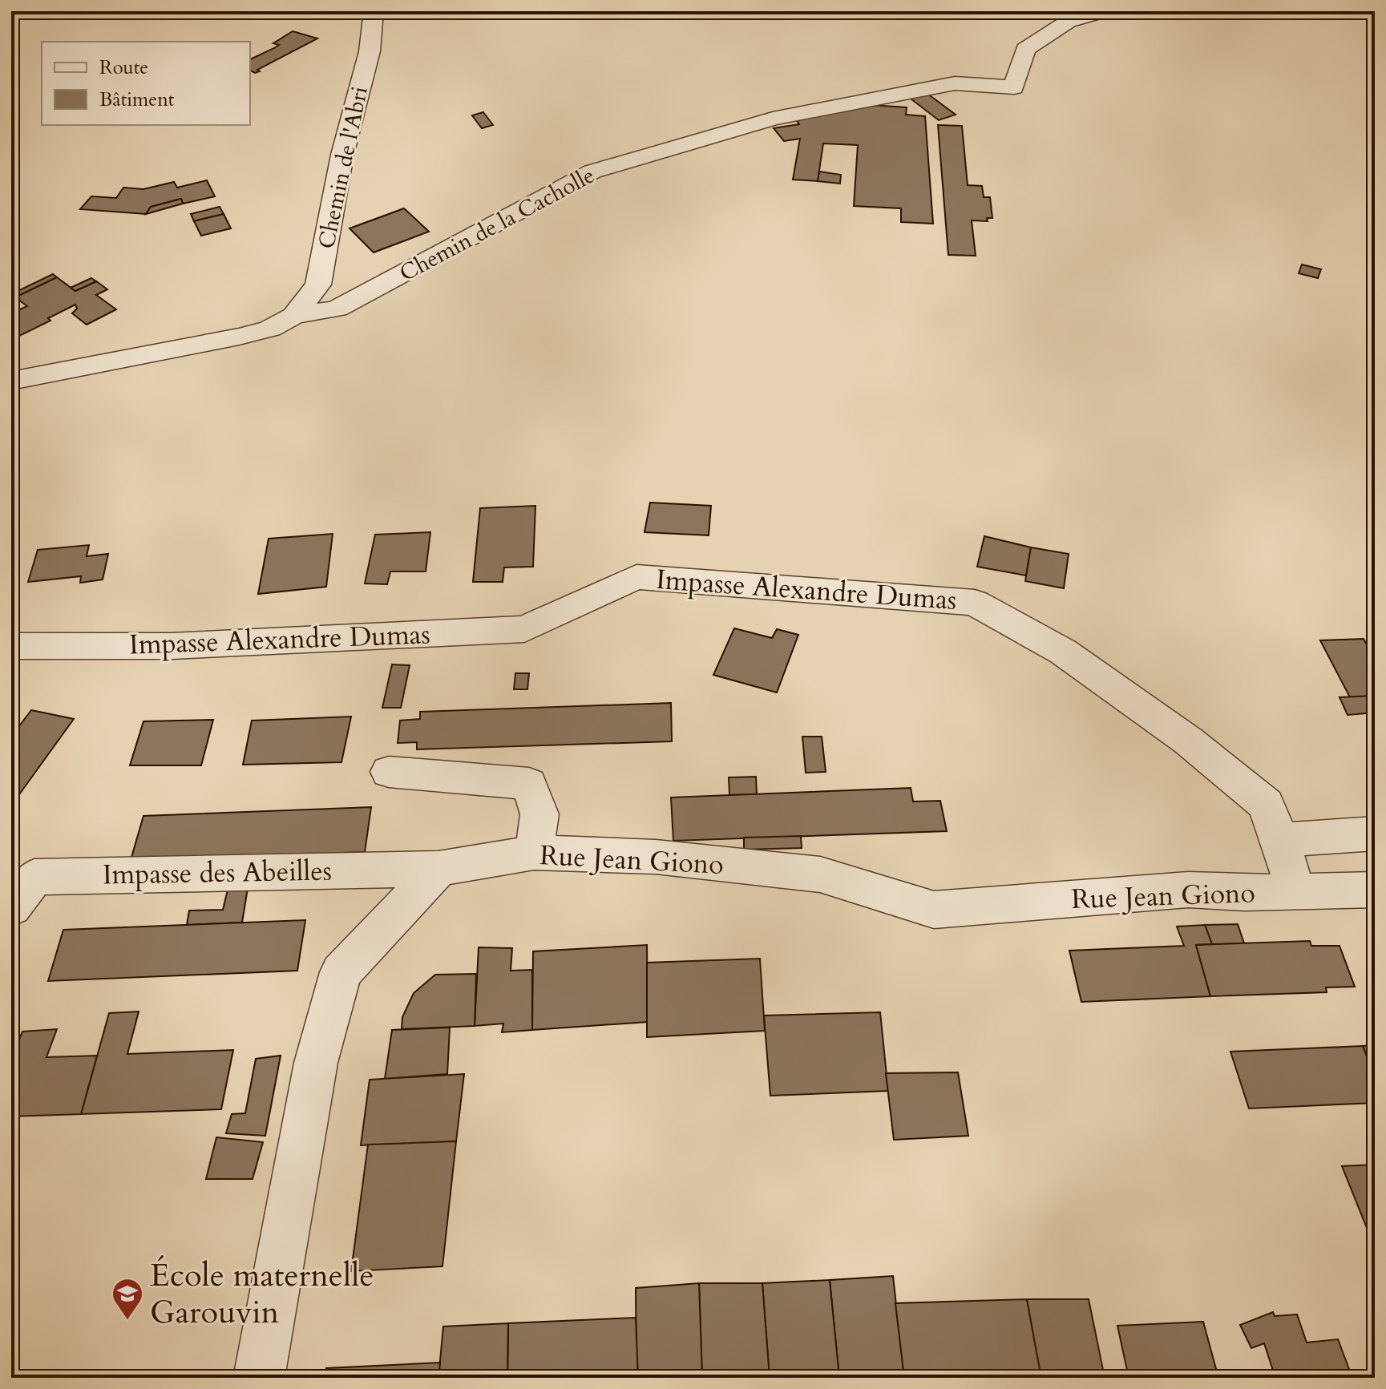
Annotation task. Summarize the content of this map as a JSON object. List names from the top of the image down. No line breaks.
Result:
{"streets":{"street":["Chemin de l'Abri","Chemin de la Cacholle","Impasse Alexandre Dumas","Rue Jean Giono","Impasse des Abeilles"]},"crossings":[["Chemin de l'Abri","Chemin de la Cacholle"],["Impasse Alexandre Dumas","Rue Jean Giono"],["Rue Jean Giono","Impasse des Abeilles"]],"places":{"school or university":["École maternelle Garouvin"]},"legend":["Route","Bâtiment"]}
